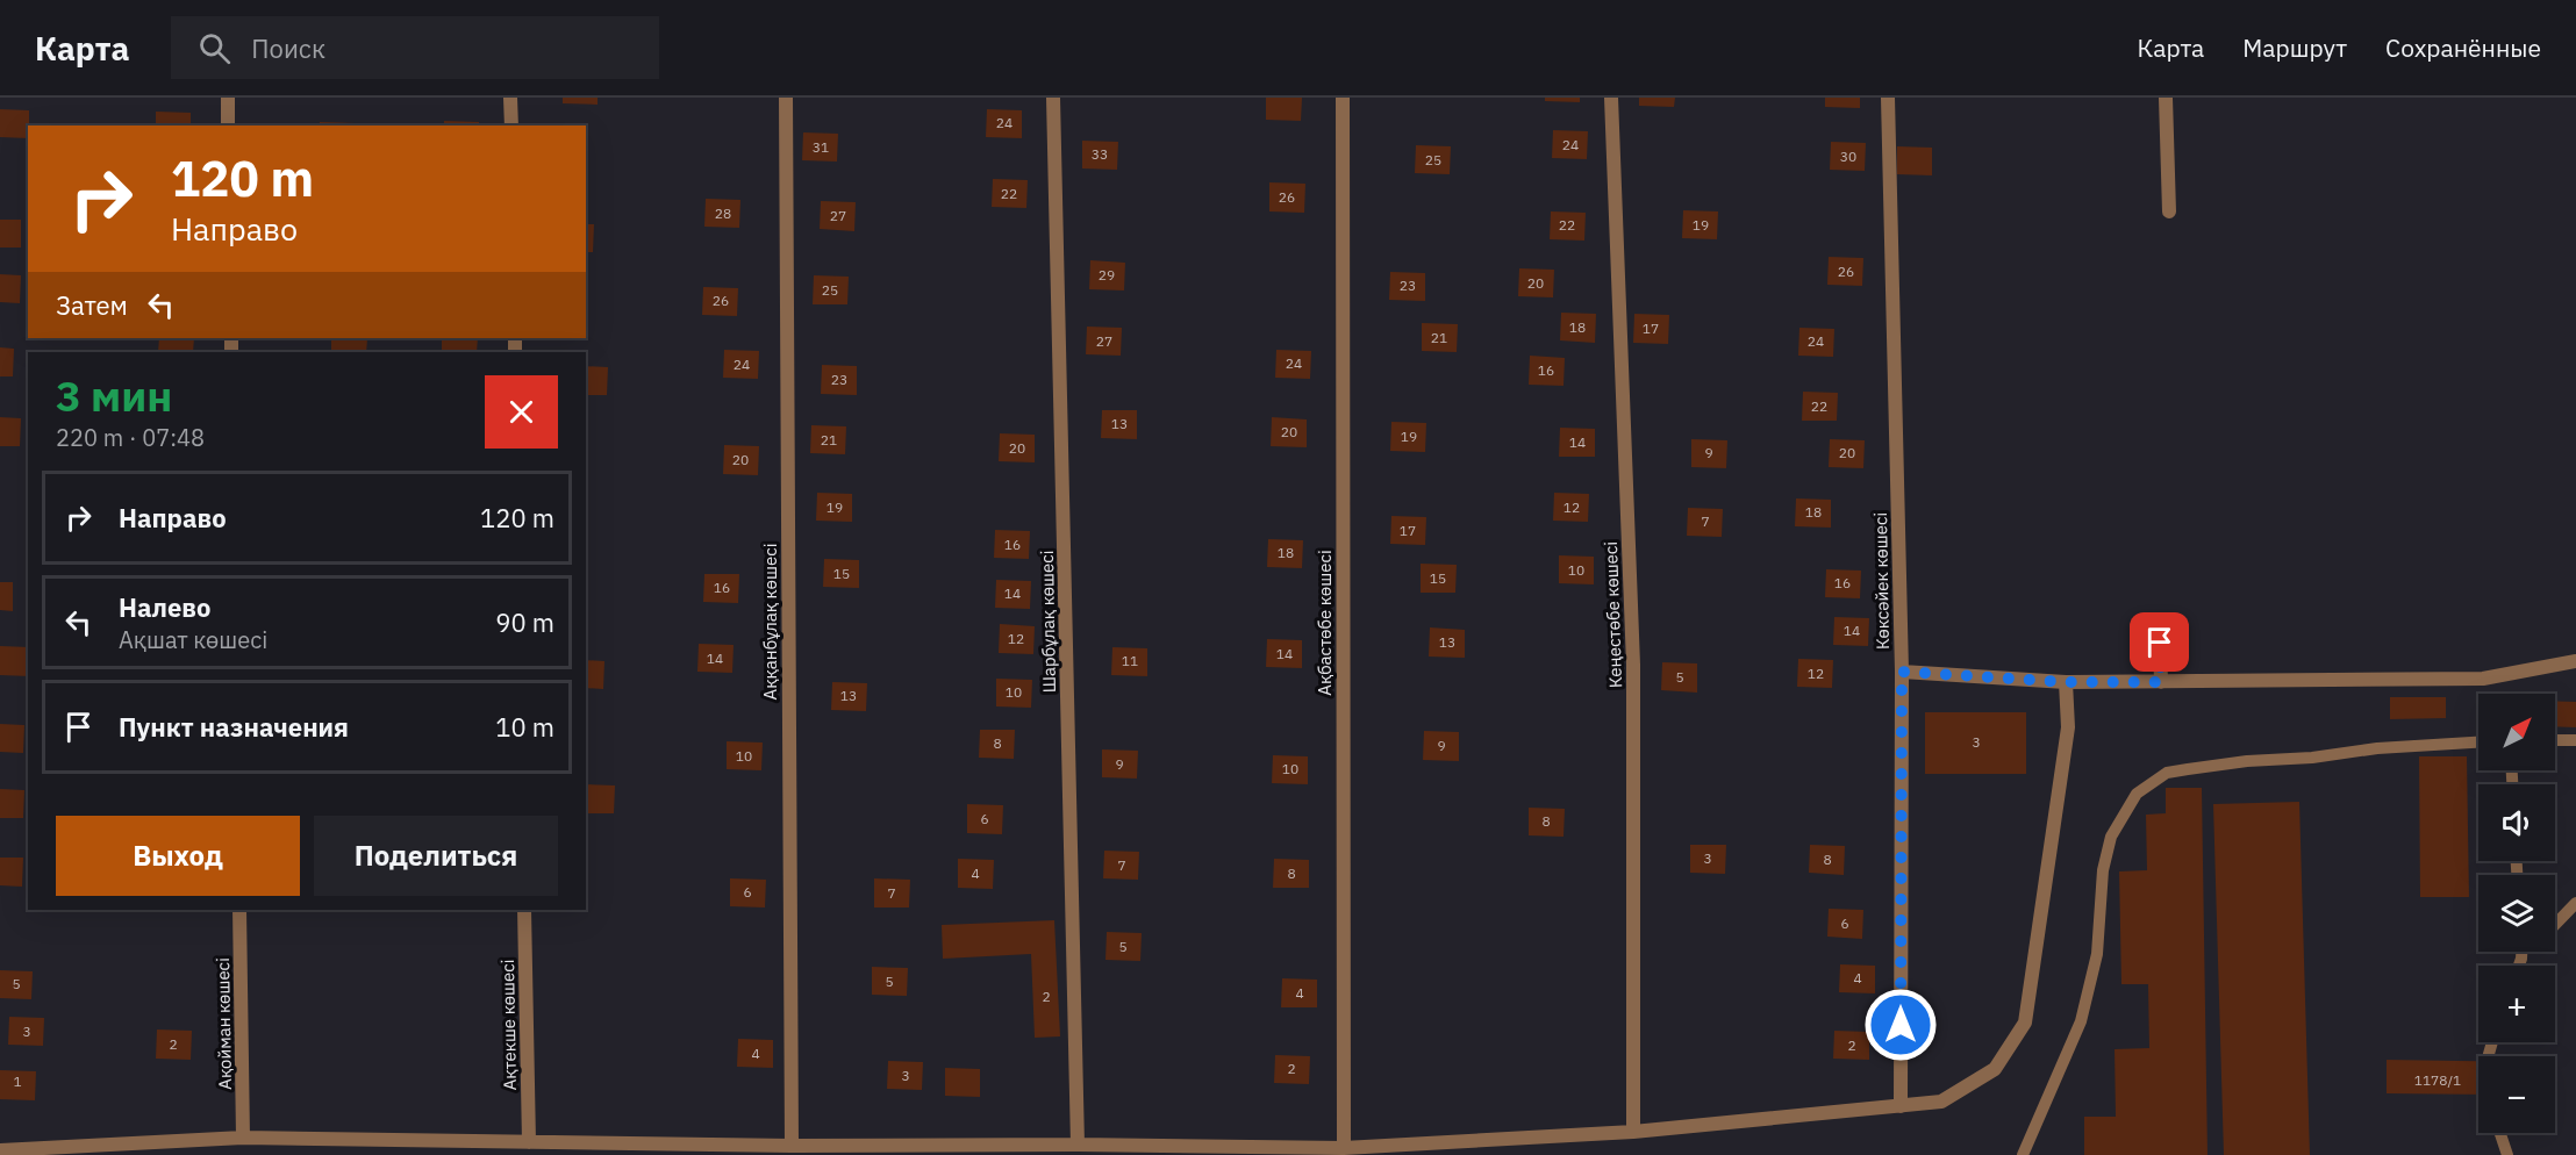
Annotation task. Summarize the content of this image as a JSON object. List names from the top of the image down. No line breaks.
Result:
{"streets":{"street":["Көксәйек көшесі","Кеңестөбе көшесі","Аққанбұлақ көшесі","Шарбұлақ көшесі","Ақбастөбе көшесі","Ақойман көшесі","Ақтекше көшесі"]},"house_numbers":["24","24","31","33","30","25","22","26","28","27","22","19","26","29","20","23","25","26","18","17","21","27","24","24","24","16","23","22","13","20","19","21","14","20","9","20","20","19","12","18","7","17","16","18","10","15","15","16","16","14","14","12","13","14","14","11","12","5","10","13","3","8","9","10","9","10","6","8","3","8","7","4","8","6","7","6","5","4","5","5","4","2","3","2","2","4","2","3","1178/1","1"],"north":"top right","page":{"header":"Карта","search":"Поиск","nav":["Карта","Маршрут","Сохранённые"],"turn":["120 m","Направо"],"then":"Затем","heading":["3 мин","220 m · 07:48"],"list":[{"name":"Направо","value":"120 m"},{"name":"Налево","note":"Ақшат көшесі","value":"90 m"},{"name":"Пункт назначения","value":"10 m"}],"map_buttons":["+","−"],"buttons":["Выход","Поделиться"]}}
